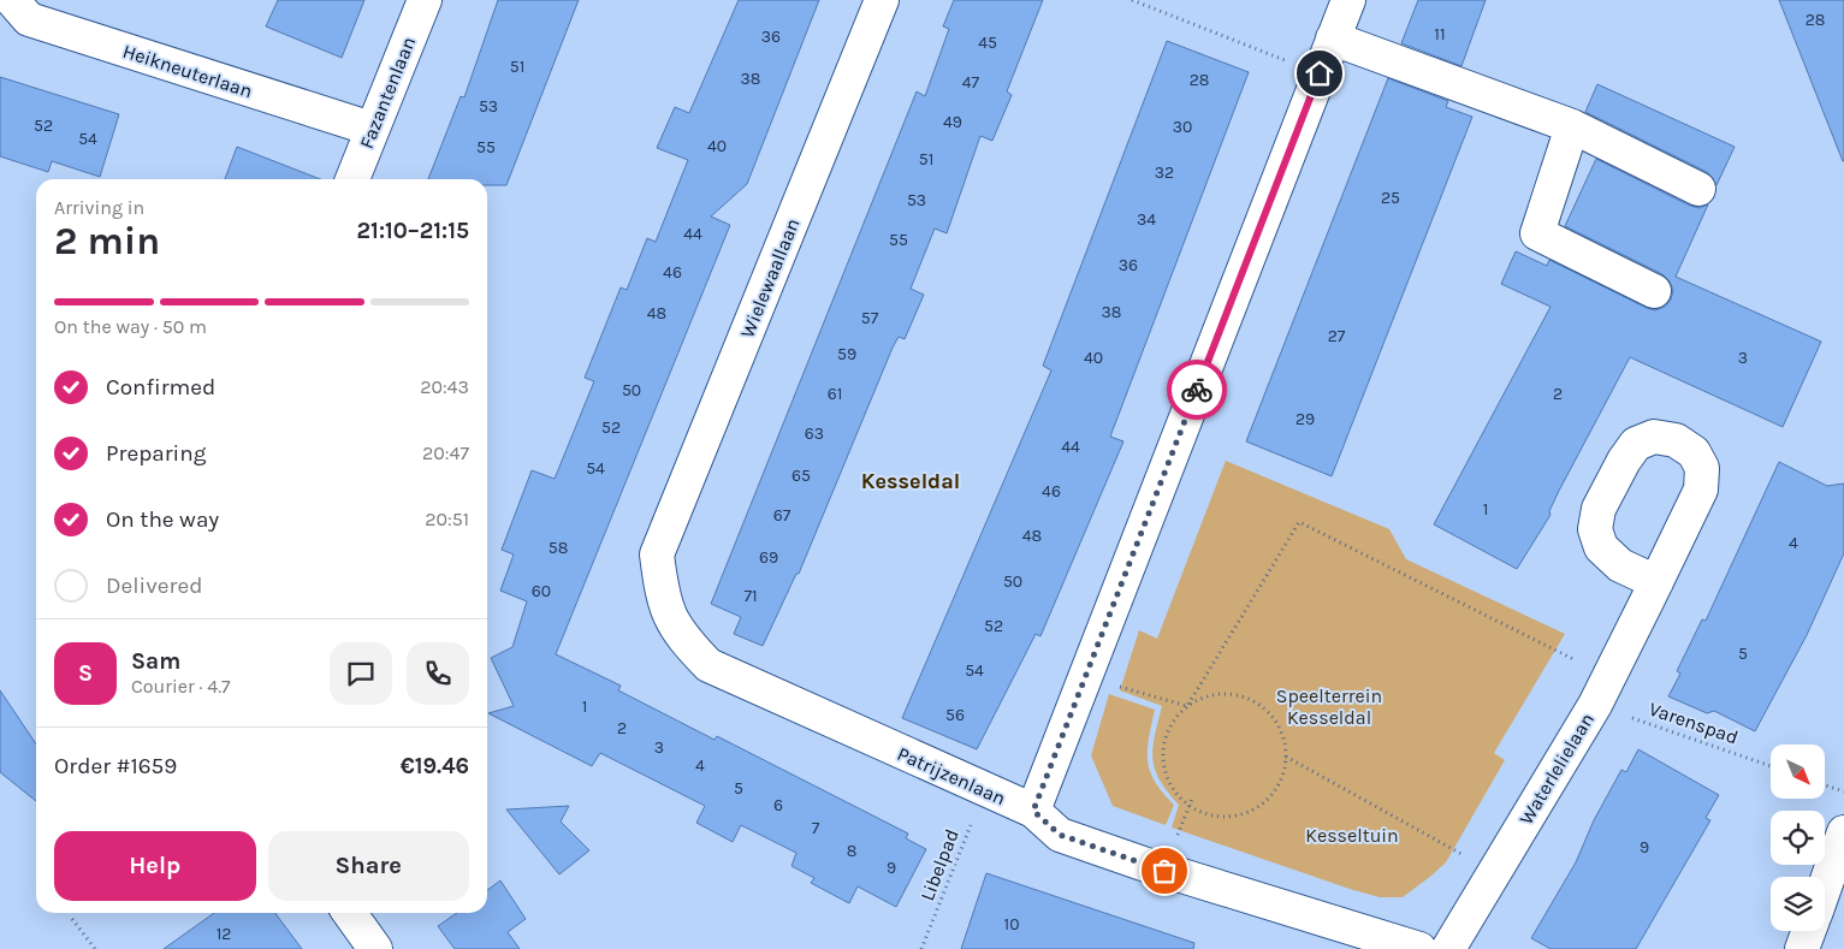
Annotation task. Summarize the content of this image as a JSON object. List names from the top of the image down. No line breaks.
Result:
{"streets":{"street":["Heikneuterlaan","Fazantenlaan","Wielewaallaan","Waterlelielaan","Patrijzenlaan"],"path":["Varenspad","Libelpad"]},"crossings":[["Heikneuterlaan","Fazantenlaan"],["Wielewaallaan","Patrijzenlaan"],["Varenspad","Waterlelielaan"],["Patrijzenlaan","Libelpad"]],"districts":["Kesseldal"],"parks":["Speelterrein Kesseldal","Kesseltuin"],"house_numbers":["28","11","36","45","51","38","28","47","53","49","52","30","54","40","55","51","32","25","53","34","44","55","36","46","38","48","57","27","59","40","3","50","61","2","29","52","63","44","54","65","46","1","67","48","4","58","69","50","60","71","52","5","54","1","56","2","3","4","5","6","7","9","8","9","10","12"],"north":"bottom right","page":{"heading":["2 min","Arriving in","21:10–21:15"],"panel":["Sam","Courier · 4.7","Order #1659","€19.46"],"bar":"On the way · 50 m","list":[["Confirmed","20:43"],["Preparing","20:47"],["On the way","20:51"],"Delivered"],"round":"S","buttons":["Help","Share"]}}
